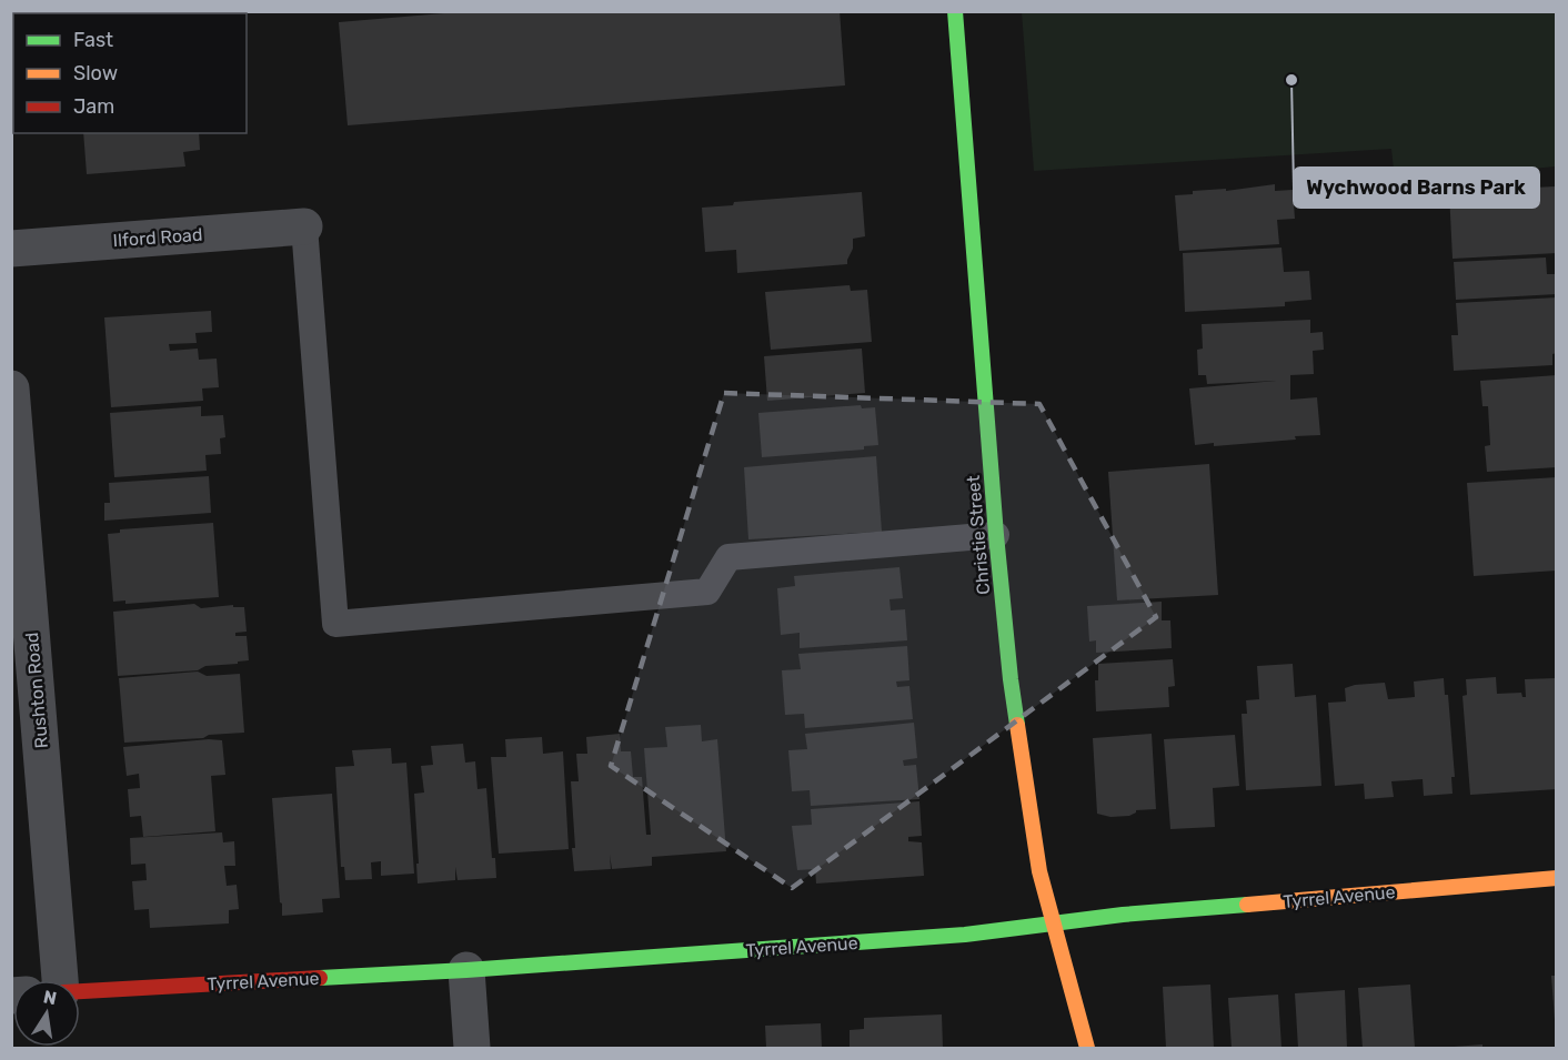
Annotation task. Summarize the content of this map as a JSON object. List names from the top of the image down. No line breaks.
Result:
{"streets":{"street":["Ilford Road","Christie Street","Rushton Road","Tyrrel Avenue"]},"crossings":[["Christie Street","Tyrrel Avenue"]],"places":["Wychwood Barns Park"],"legend":["Fast","Slow","Jam"],"north":"top"}
